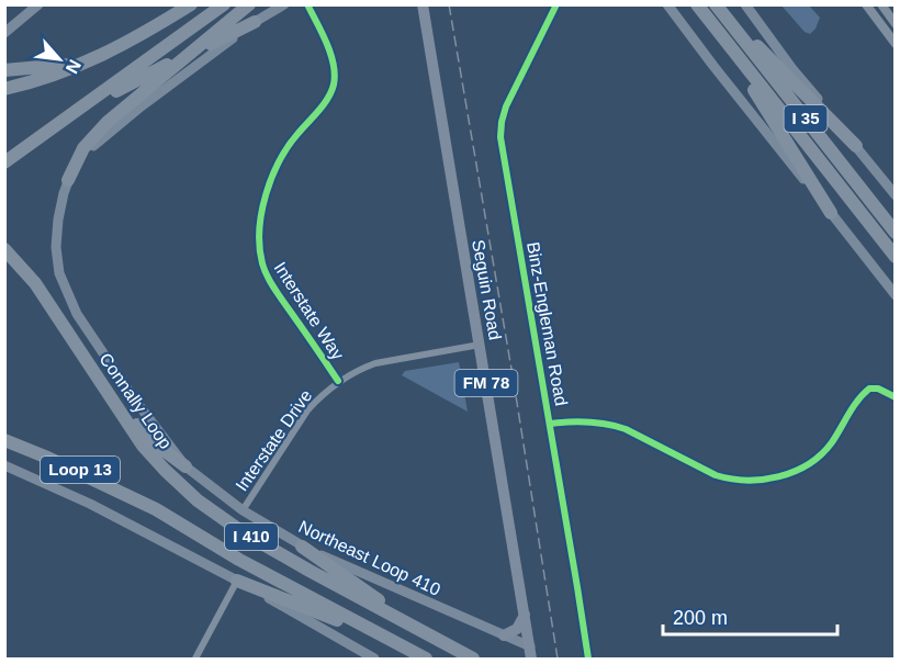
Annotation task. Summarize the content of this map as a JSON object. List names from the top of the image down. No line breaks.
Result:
{"streets":{"highway":["I 35","Connally Loop","Loop 13","I 410"],"main road":["Seguin Road","FM 78","Northeast Loop 410"],"street":["Interstate Way","Binz-Engleman Road","Interstate Drive"]},"crossings":[["Seguin Road","Interstate Drive"],["Seguin Road","Northeast Loop 410"],["Interstate Way","Interstate Drive"],["Interstate Drive","Northeast Loop 410"],["Loop 13","I 410"]],"scale_bar":"200 m","north":"bottom right"}
